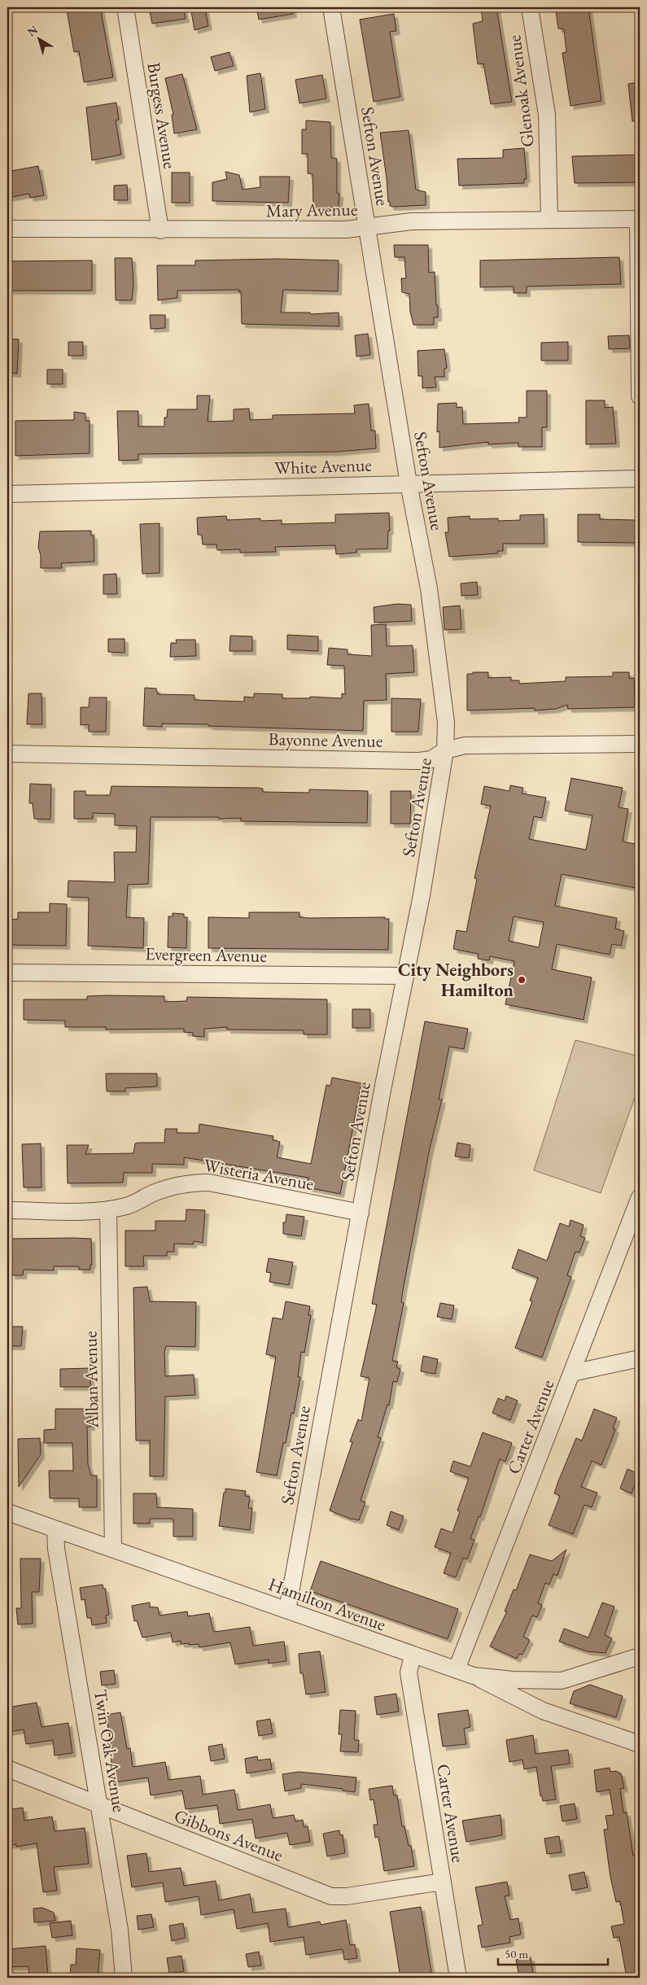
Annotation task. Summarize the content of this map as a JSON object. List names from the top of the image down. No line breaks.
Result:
{"streets":{"street":["Glenoak Avenue","Burgess Avenue","Sefton Avenue","Mary Avenue","White Avenue","Bayonne Avenue","Evergreen Avenue","Wisteria Avenue","Alban Avenue","Carter Avenue","Hamilton Avenue","Twin Oak Avenue","Gibbons Avenue"]},"crossings":[["Glenoak Avenue","Mary Avenue"],["Burgess Avenue","Mary Avenue"],["Sefton Avenue","Mary Avenue"],["Sefton Avenue","White Avenue"],["Sefton Avenue","Bayonne Avenue"],["Sefton Avenue","Evergreen Avenue"],["Sefton Avenue","Wisteria Avenue"],["Sefton Avenue","Hamilton Avenue"],["Wisteria Avenue","Alban Avenue"],["Alban Avenue","Hamilton Avenue"],["Carter Avenue","Hamilton Avenue"],["Carter Avenue","Gibbons Avenue"],["Hamilton Avenue","Twin Oak Avenue"],["Twin Oak Avenue","Gibbons Avenue"]],"places":["City Neighbors Hamilton"],"scale_bar":"50 m","north":"top left"}
